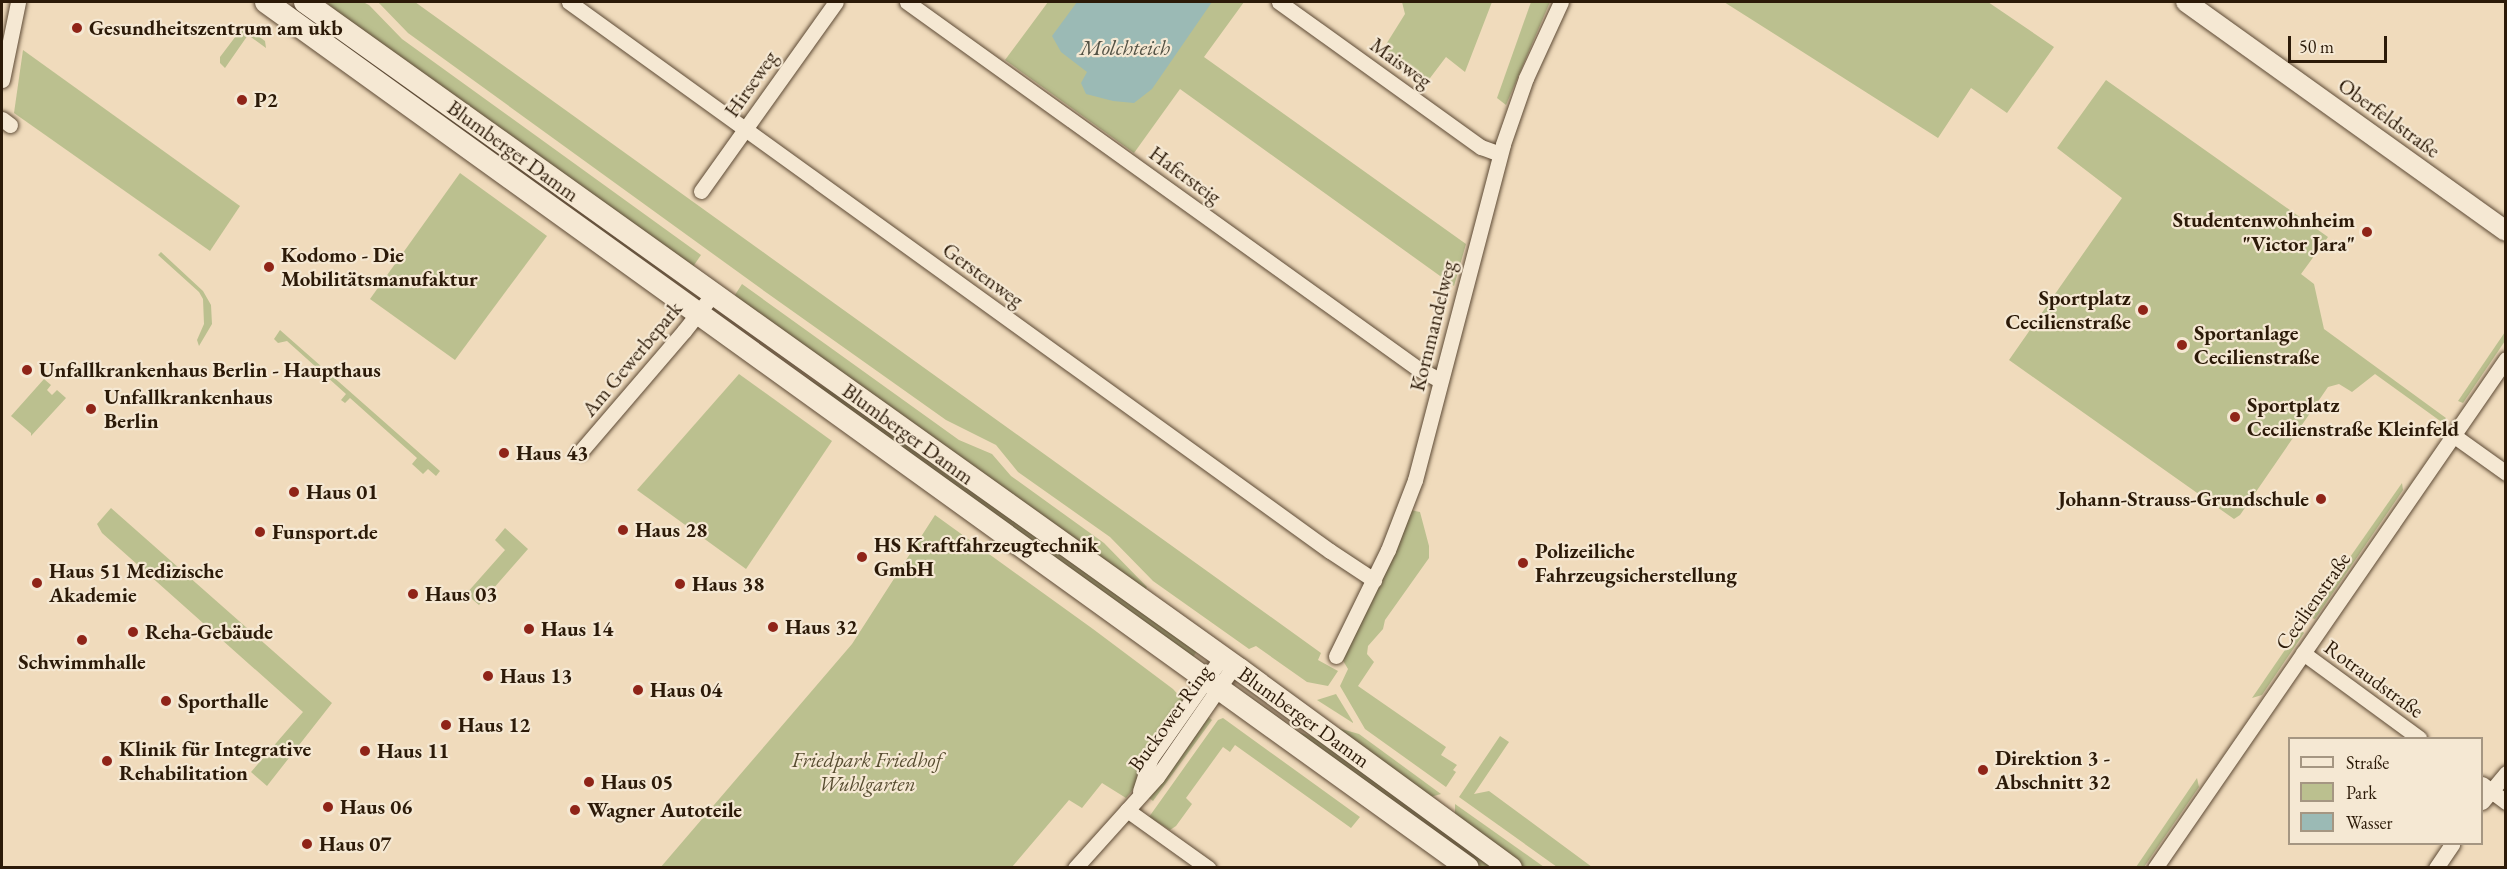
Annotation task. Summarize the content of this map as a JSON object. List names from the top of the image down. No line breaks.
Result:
{"streets":{"main road":["Blumberger Damm"],"street":["Maisweg","Hirseweg","Oberfeldstraße","Hafersteig","Gerstenweg","Kornmandelweg","Am Gewerbepark","Cecilienstraße","Rotraudstraße","Buckower Ring"]},"crossings":[["Maisweg","Kornmandelweg"],["Hirseweg","Gerstenweg"],["Blumberger Damm","Am Gewerbepark"],["Blumberger Damm","Buckower Ring"],["Hafersteig","Kornmandelweg"],["Gerstenweg","Kornmandelweg"],["Cecilienstraße","Rotraudstraße"]],"water":["Molchteich"],"parks":["Friedpark Friedhof Wuhlgarten"],"places":["Gesundheitszentrum am ukb","P2","Studentenwohnheim \"Victor Jara\"","Kodomo - Die Mobilitätsmanufaktur","Sportplatz Cecilienstraße","Sportanlage Cecilienstraße","Unfallkrankenhaus Berlin - Haupthaus","Unfallkrankenhaus Berlin","Sportplatz Cecilienstraße Kleinfeld","Haus 43","Haus 01","Johann-Strauss-Grundschule","Haus 28","Funsport.de","HS Kraftfahrzeugtechnik GmbH","Polizeiliche Fahrzeugsicherstellung","Haus 51 Medizische Akademie","Haus 38","Haus 03","Haus 32","Haus 14","Reha-Gebäude","Schwimmhalle","Haus 13","Haus 04","Sporthalle","Haus 12","Haus 11","Klinik für Integrative Rehabilitation","Direktion 3 - Abschnitt 32","Haus 05","Haus 06","Wagner Autoteile","Haus 07"],"legend":["Straße","Park","Wasser"],"scale_bar":"50 m"}
